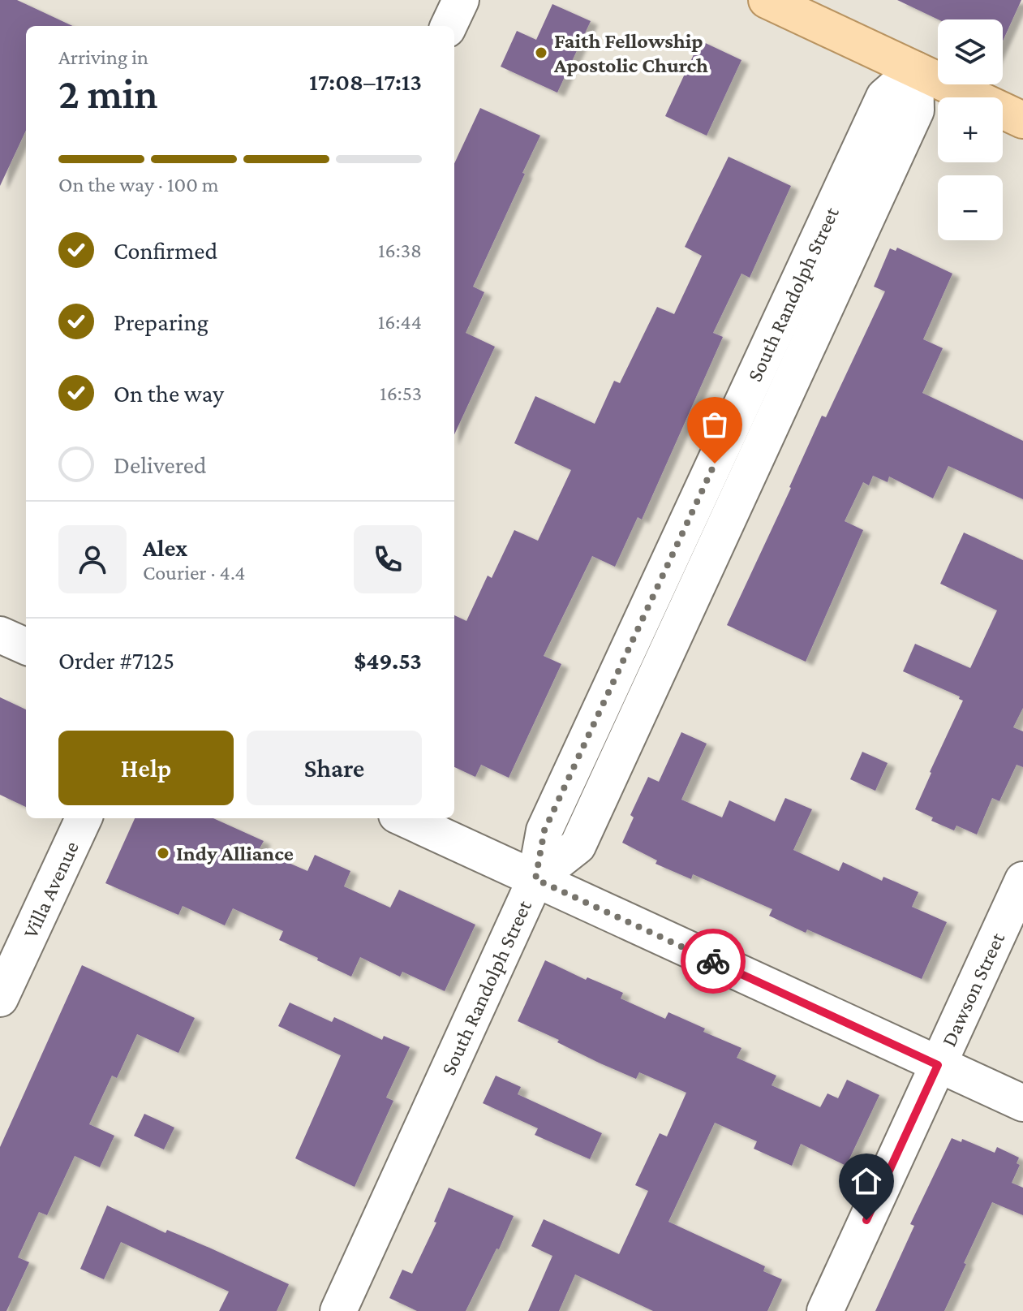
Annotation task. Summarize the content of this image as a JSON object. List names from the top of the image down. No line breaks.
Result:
{"streets":{"street":["South Randolph Street","Villa Avenue","Dawson Street"]},"places":["Faith Fellowship Apostolic Church","Indy Alliance"],"page":{"map_buttons":["+","−"],"heading":["2 min","Arriving in","17:08–17:13"],"panel":["Alex","Courier · 4.4","Order #7125","$49.53"],"bar":"On the way · 100 m","list":[["Confirmed","16:38"],["Preparing","16:44"],["On the way","16:53"],"Delivered"],"buttons":["Help","Share"]}}
